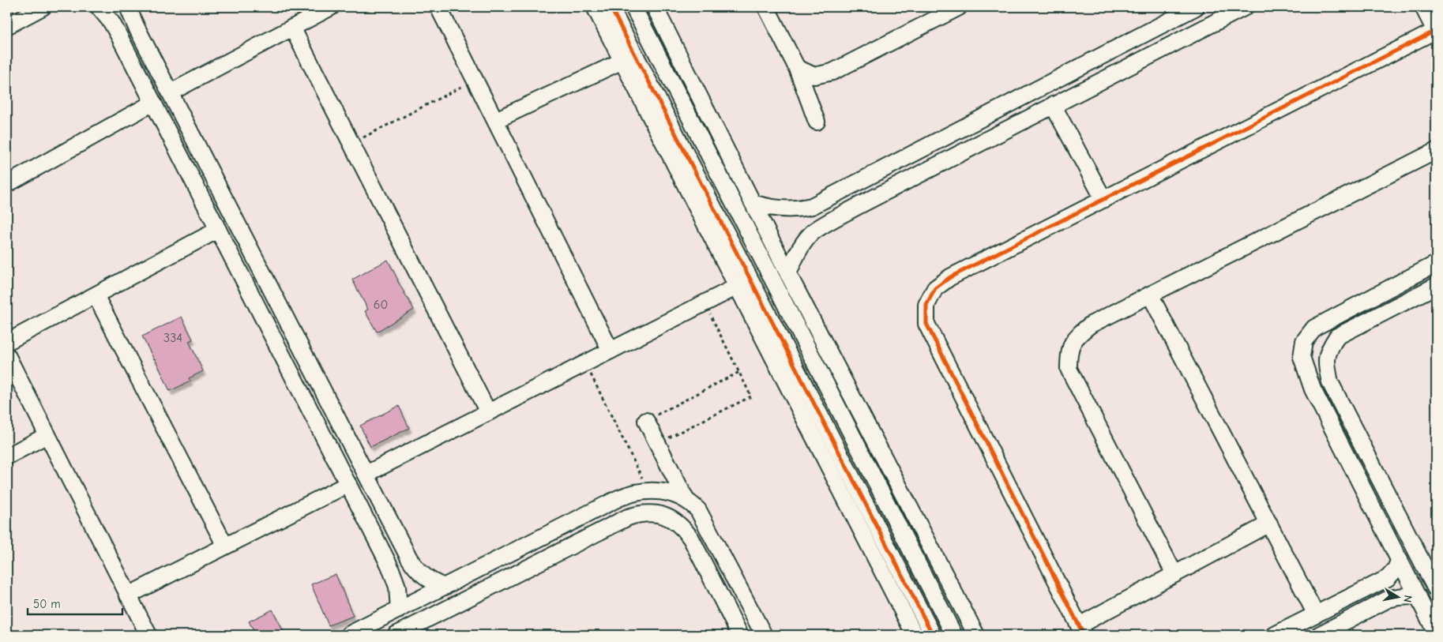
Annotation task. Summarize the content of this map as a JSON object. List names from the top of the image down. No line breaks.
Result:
{"house_numbers":["60","334"],"scale_bar":"50 m","north":"right"}
